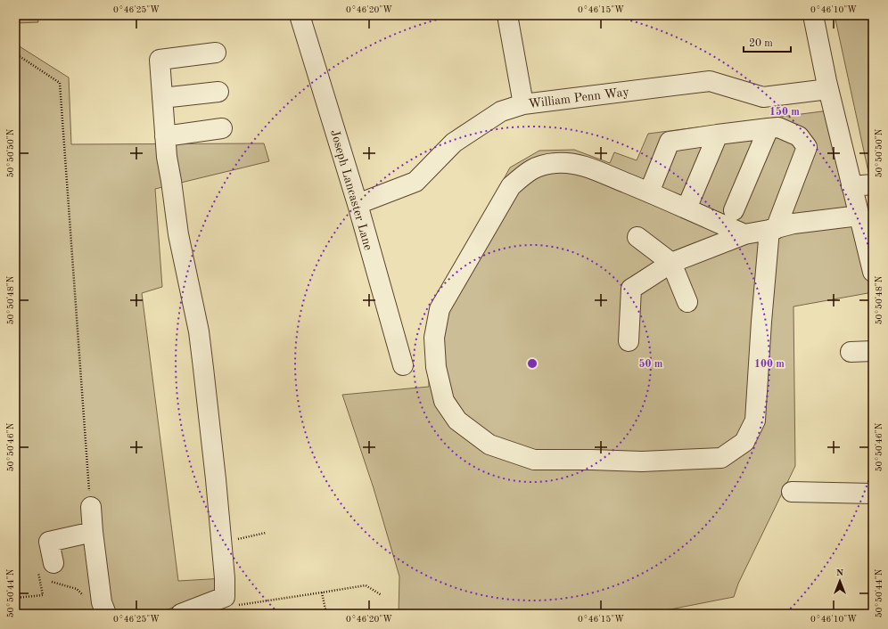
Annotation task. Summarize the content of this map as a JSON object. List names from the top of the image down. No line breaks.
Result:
{"streets":{"street":["William Penn Way","Joseph Lancaster Lane"]},"crossings":[["William Penn Way","Joseph Lancaster Lane"]],"scale_bar":"20 m","north":"top","coordinates":["0°46'25\"W","0°46'20\"W","0°46'15\"W","0°46'10\"W","50°50'50\"N","50°50'48\"N","50°50'46\"N","50°50'44\"N"],"rings":["150 m","50 m","100 m"]}
